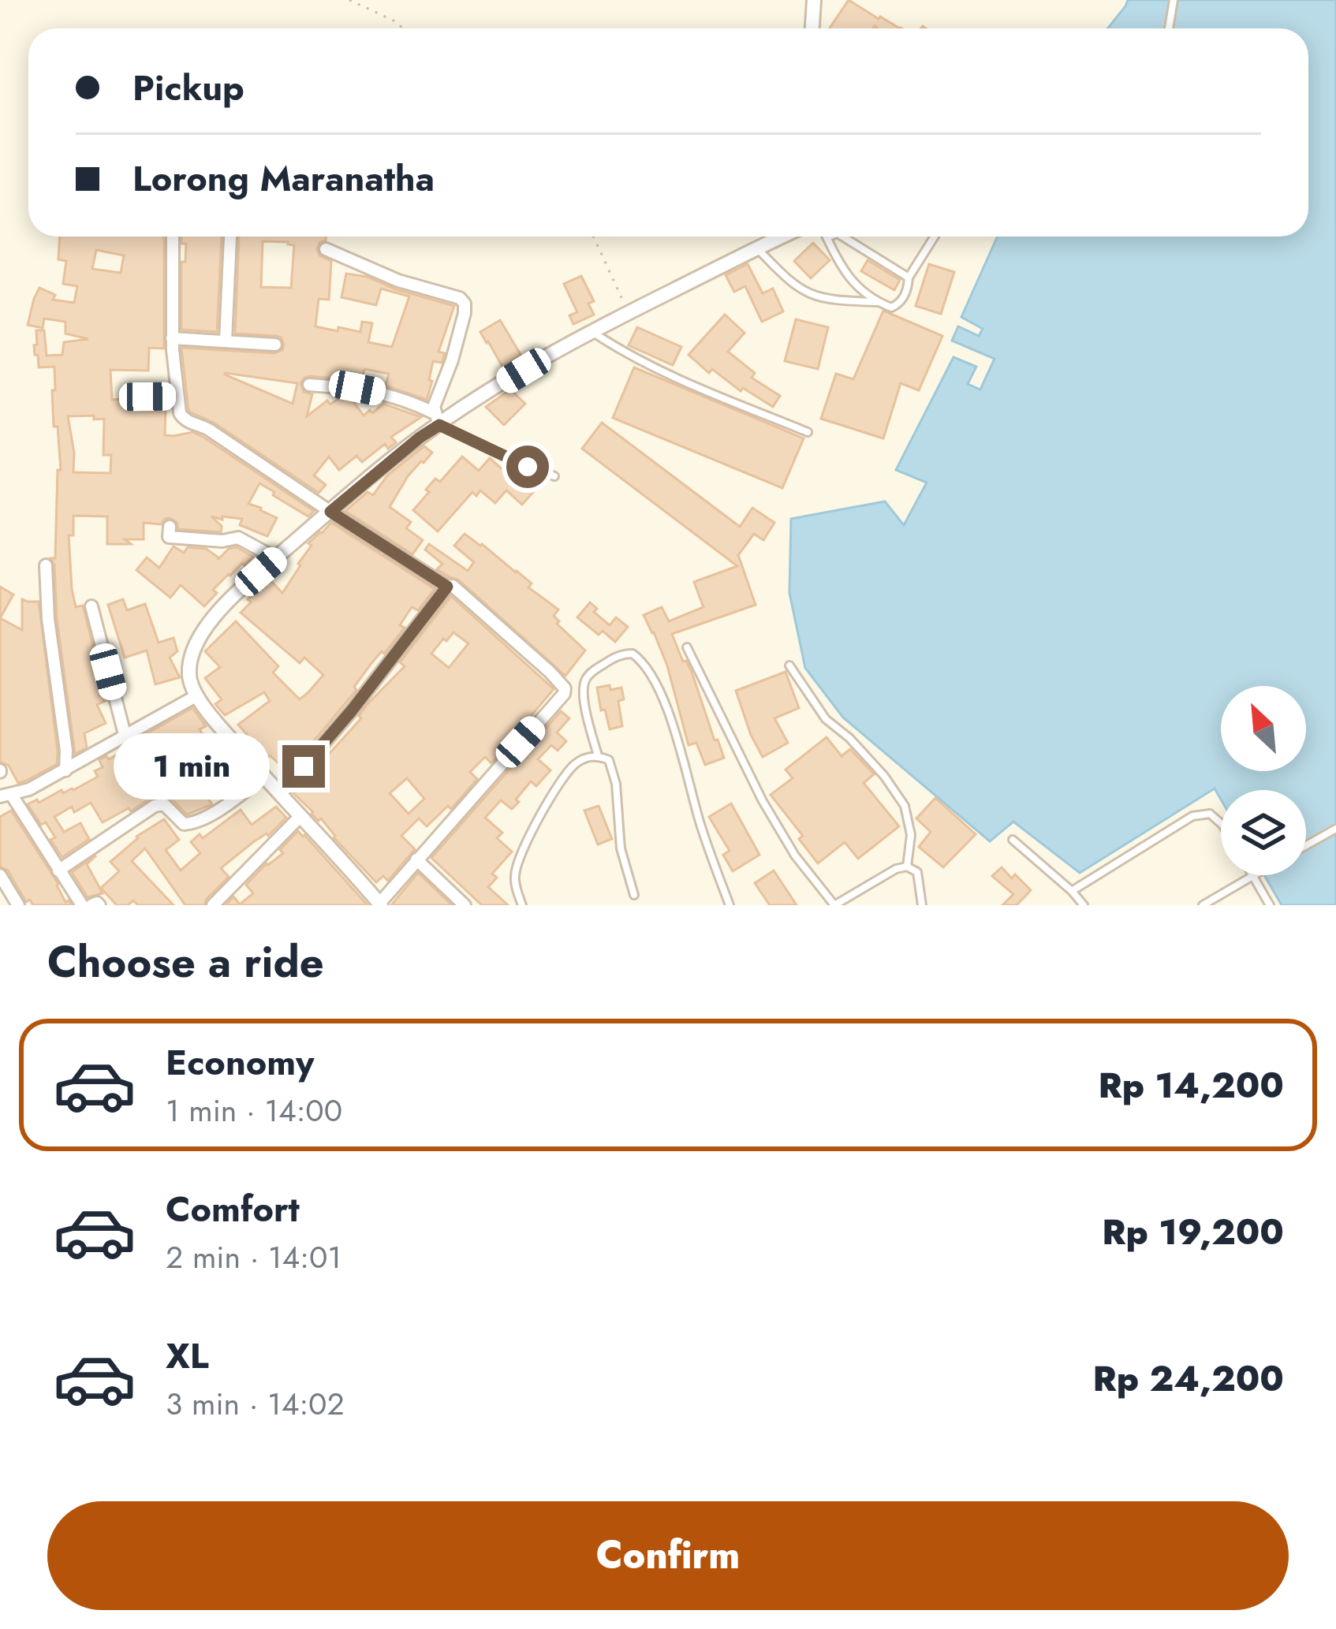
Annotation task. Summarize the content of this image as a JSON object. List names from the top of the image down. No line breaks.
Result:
{"north":"top left","page":{"banner":["Pickup","Lorong Maranatha"],"bubble":"1 min","heading":"Choose a ride","list":[{"name":"Economy","note":"1 min · 14:00","value":"Rp 14,200"},{"name":"Comfort","note":"2 min · 14:01","value":"Rp 19,200"},{"name":"XL","note":"3 min · 14:02","value":"Rp 24,200"}],"buttons":"Confirm"}}
